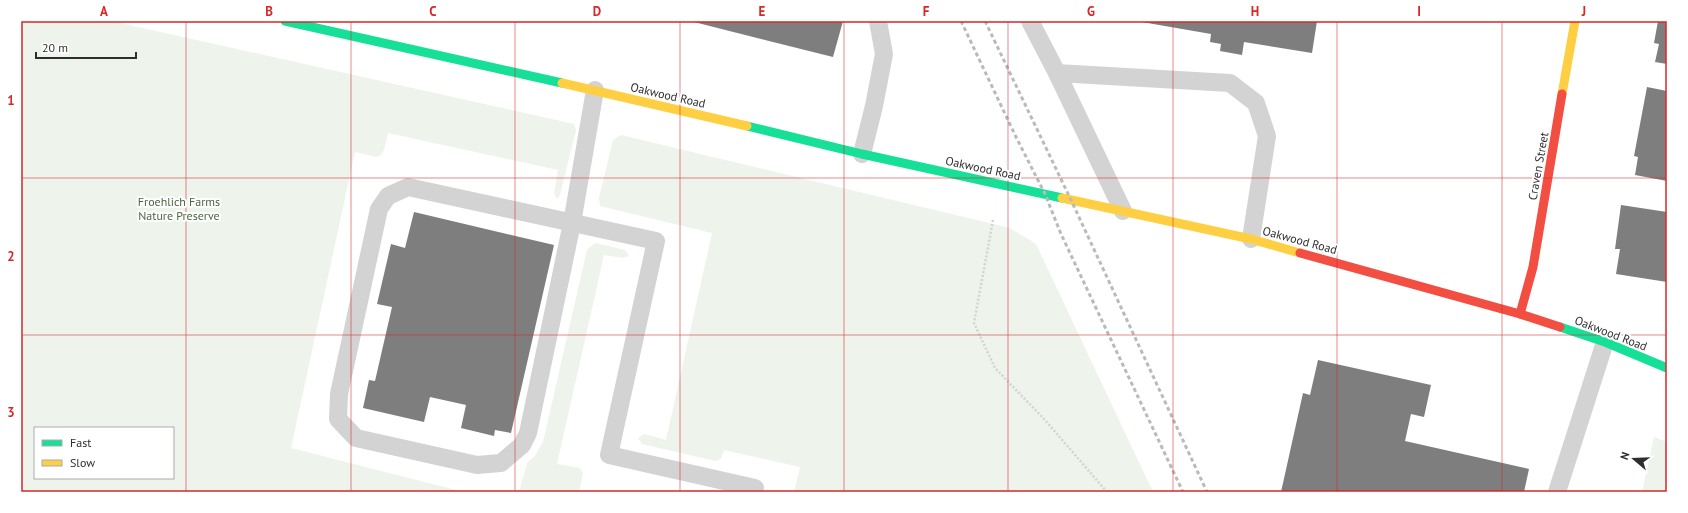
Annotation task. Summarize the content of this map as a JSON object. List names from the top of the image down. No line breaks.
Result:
{"streets":{"main road":["Oakwood Road","Craven Street"]},"crossings":[["Oakwood Road","Craven Street"]],"parks":["Froehlich Farms Nature Preserve"],"legend":["Fast","Slow"],"scale_bar":"20 m","north":"left","grid":{"columns":["A","B","C","D","E","F","G","H","I","J"],"rows":["1","2","3"]}}
